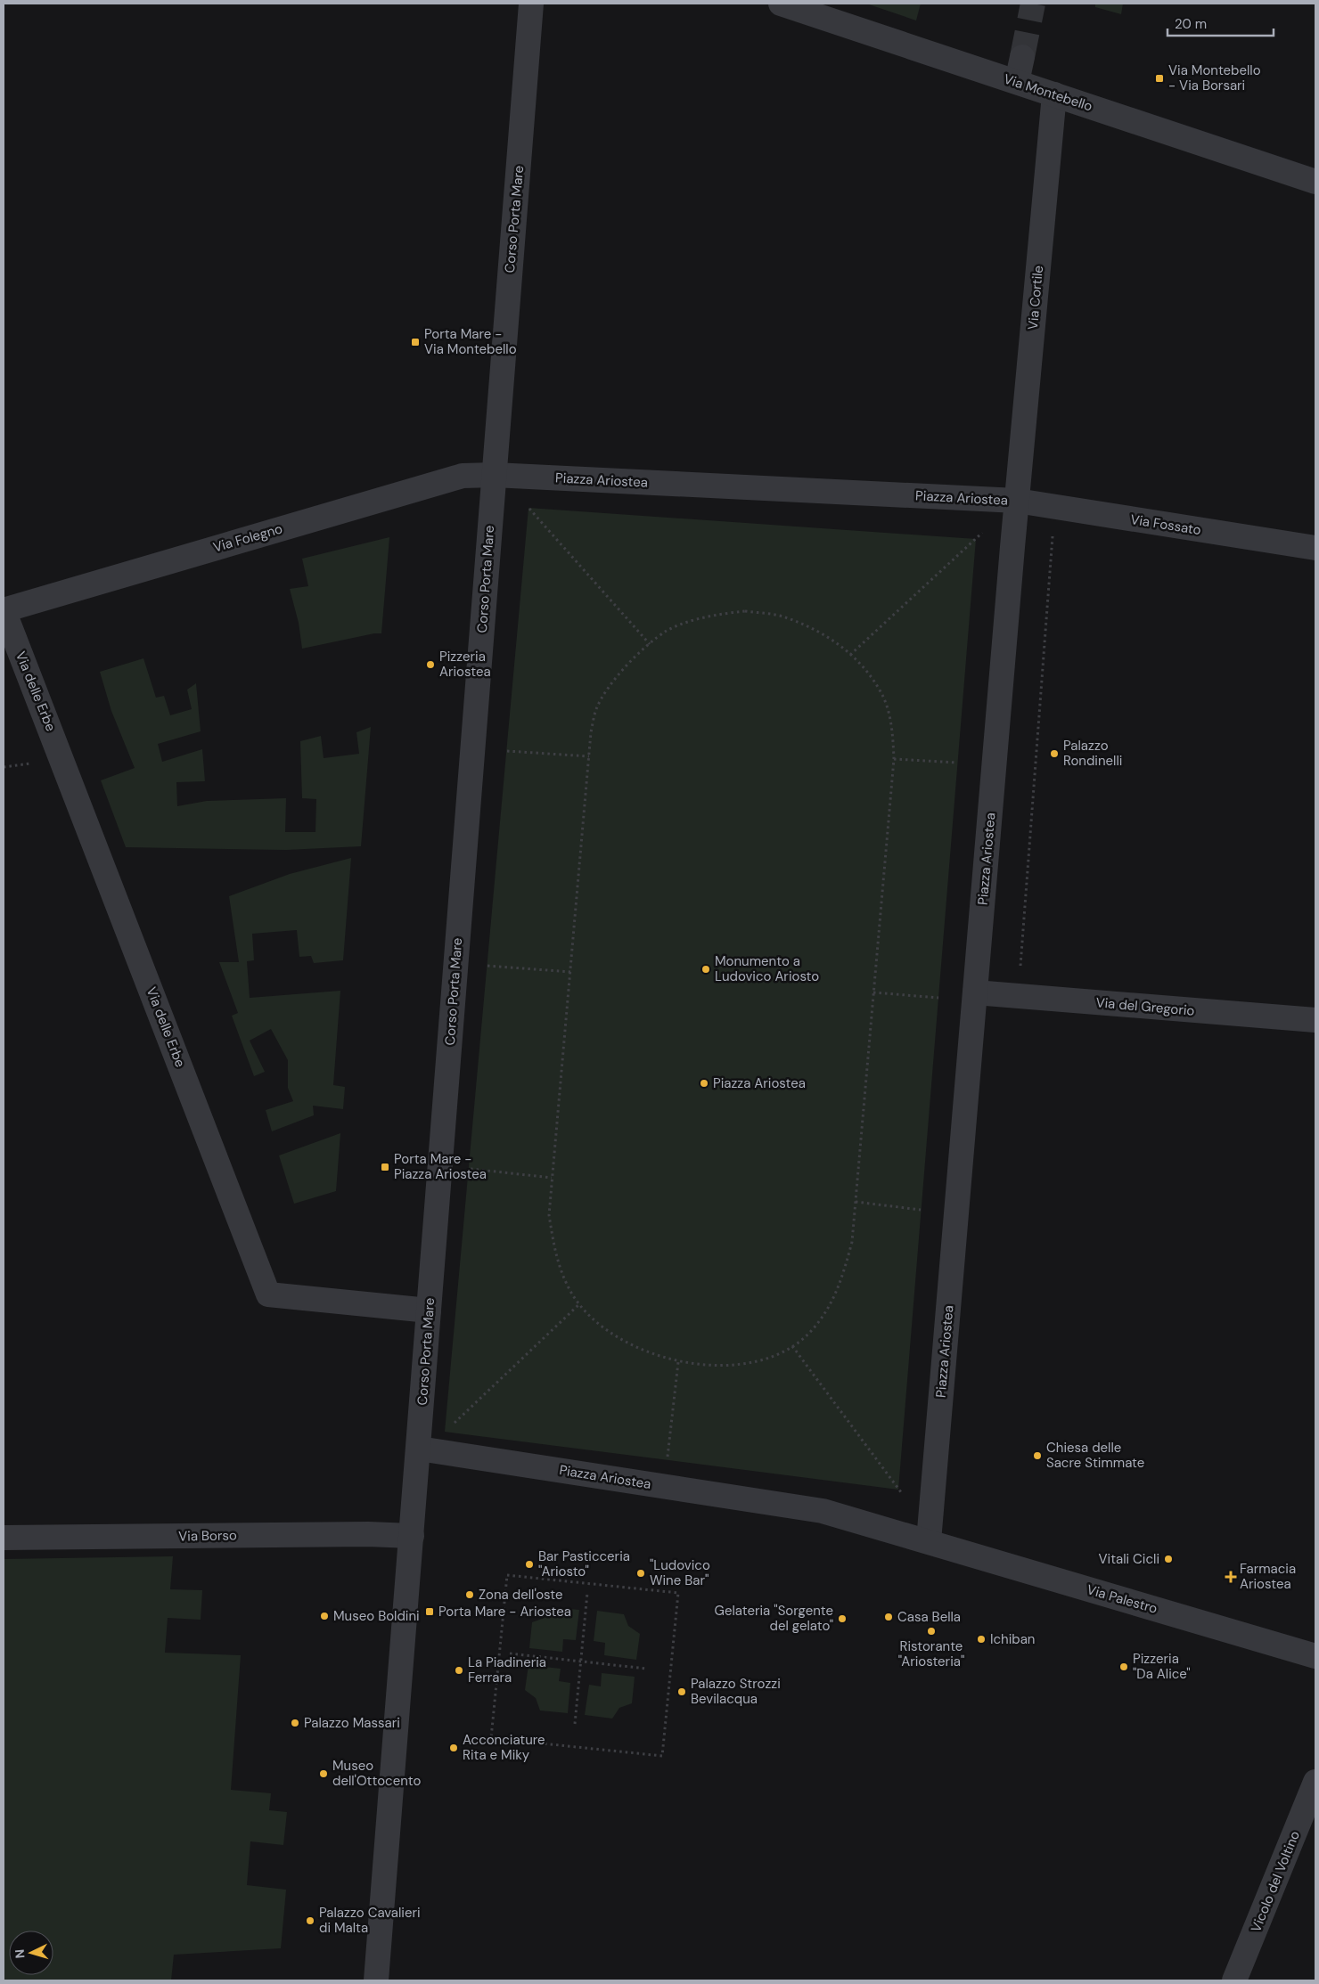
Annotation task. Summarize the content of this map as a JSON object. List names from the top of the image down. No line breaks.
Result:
{"streets":{"street":["Via Montebello","Corso Porta Mare","Via Cortile","Piazza Ariostea","Via Fossato","Via Folegno","Via delle Erbe","Via del Gregorio","Via Borso","Via Palestro","Vicolo del Voltino"]},"crossings":[["Via Montebello","Via Cortile"],["Corso Porta Mare","Piazza Ariostea"],["Corso Porta Mare","Via Folegno"],["Corso Porta Mare","Via delle Erbe"],["Corso Porta Mare","Via Borso"],["Via Cortile","Piazza Ariostea"],["Via Cortile","Via Fossato"],["Piazza Ariostea","Via Fossato"],["Piazza Ariostea","Via Folegno"],["Piazza Ariostea","Via del Gregorio"],["Piazza Ariostea","Via Palestro"],["Via Folegno","Via delle Erbe"]],"places":{"transit":["Via Montebello - Via Borsari","Porta Mare - Via Montebello","Porta Mare - Piazza Ariostea","Porta Mare - Ariostea"],"other":["Pizzeria Ariostea","Palazzo Rondinelli","Monumento a Ludovico Ariosto","Piazza Ariostea","Chiesa delle Sacre Stimmate","Vitali Cicli","Bar Pasticceria \"Ariosto\"","\"Ludovico Wine Bar\"","Zona dell'oste","Museo Boldini","Casa Bella","Gelateria \"Sorgente del gelato\"","Ristorante \"Ariosteria\"","Ichiban","Pizzeria \"Da Alice\"","La Piadineria Ferrara","Palazzo Strozzi Bevilacqua","Palazzo Massari","Acconciature Rita e Miky","Museo dell'Ottocento","Palazzo Cavalieri di Malta"],"health":["Farmacia Ariostea"]},"scale_bar":"20 m","north":"left"}
